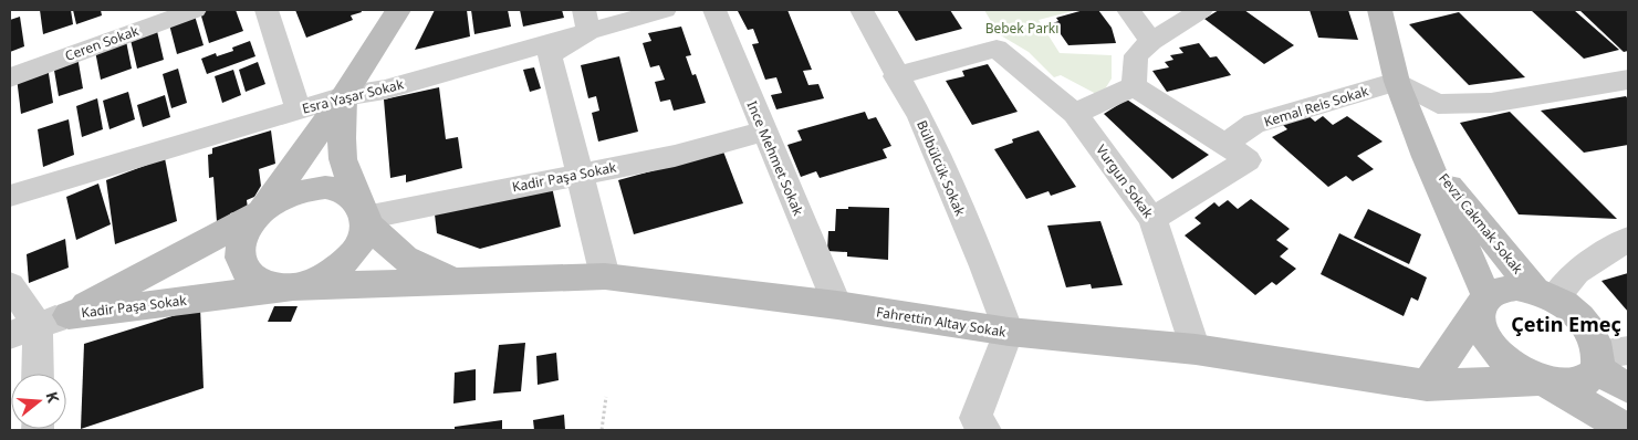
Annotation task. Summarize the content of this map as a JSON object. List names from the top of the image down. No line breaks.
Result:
{"streets":{"street":["Ceren Sokak","Esra Yaşar Sokak","Kemal Reis Sokak","Ince Mehmet Sokak","Bülbülcük Sokak","Kadir Paşa Sokak","Vurgun Sokak","Fevzi Cakmak Sokak","Fahrettin Altay Sokak"]},"crossings":[["Kemal Reis Sokak","Fevzi Cakmak Sokak"],["Ince Mehmet Sokak","Kadir Paşa Sokak"],["Ince Mehmet Sokak","Fahrettin Altay Sokak"],["Bülbülcük Sokak","Vurgun Sokak"],["Bülbülcük Sokak","Fahrettin Altay Sokak"],["Kadir Paşa Sokak","Fahrettin Altay Sokak"],["Vurgun Sokak","Fahrettin Altay Sokak"],["Fevzi Cakmak Sokak","Fahrettin Altay Sokak"]],"districts":["Çetin Emeç"],"parks":["Bebek Parkı"],"north":"right"}
